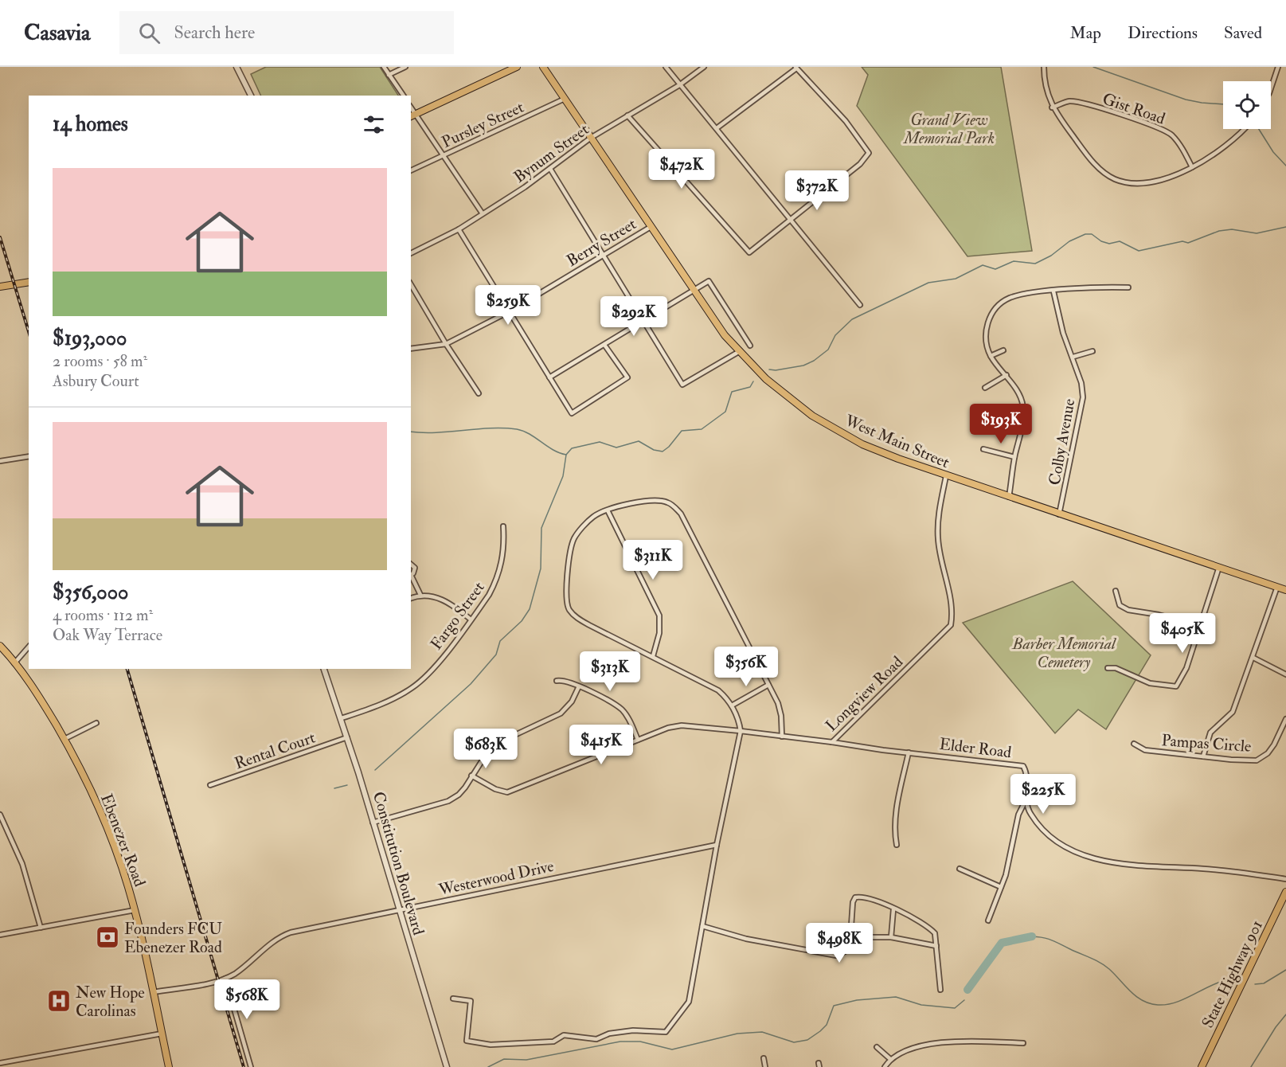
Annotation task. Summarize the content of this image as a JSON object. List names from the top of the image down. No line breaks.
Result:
{"streets":{"main road":["West Main Street","Ebenezer Road","State Highway 901"],"street":["Gist Road","Pursley Street","Bynum Street","Berry Street","Colby Avenue","Fargo Street","Longview Road","Pampas Circle","Elder Road","Rental Court","Constitution Boulevard","Westerwood Drive"]},"crossings":[["Pursley Street","West Main Street"],["Bynum Street","West Main Street"],["Berry Street","West Main Street"],["West Main Street","Colby Avenue"],["West Main Street","Longview Road"],["Fargo Street","Constitution Boulevard"],["Longview Road","Elder Road"],["Rental Court","Constitution Boulevard"],["Ebenezer Road","Westerwood Drive"],["Constitution Boulevard","Westerwood Drive"]],"parks":["Grand View Memorial Park","Barber Memorial Cemetery"],"places":{"bank":["Founders FCU Ebenezer Road"],"hospital":["New Hope Carolinas"]},"page":{"header":"Casavia","search":"Search here","nav":["Map","Directions","Saved"],"heading":"14 homes","price":["$472K","$372K","$259K","$292K","$193K","$311K","$405K","$356K","$313K","$415K","$683K","$225K","$498K","$568K"],"list":[{"name":"$193,000","note":"2 rooms · 58 m² · Asbury Court"},{"name":"$356,000","note":"4 rooms · 112 m² · Oak Way Terrace"}]}}
